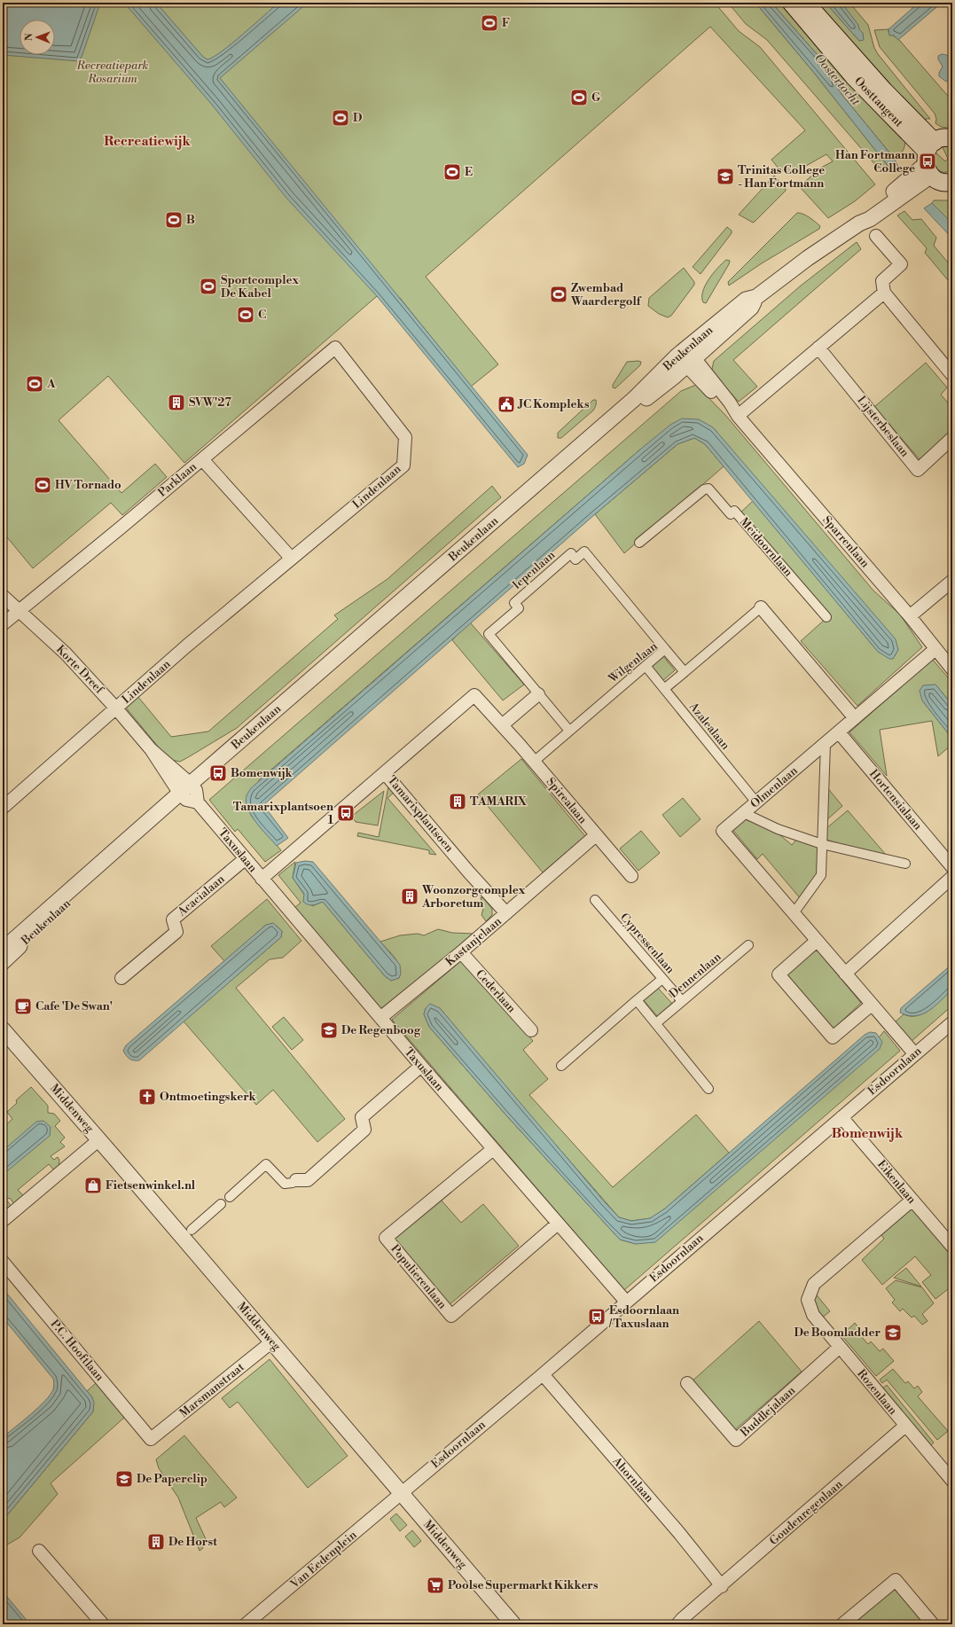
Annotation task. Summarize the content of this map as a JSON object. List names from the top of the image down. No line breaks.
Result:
{"streets":{"main road":["Oosttangent"],"street":["Beukenlaan","Lijsterbeslaan","Parklaan","Lindenlaan","Sparrenlaan","Meidoornlaan","Iepenlaan","Wilgenlaan","Korte Dreef","Azalealaan","Olmenlaan","Hortensialaan","Spirealaan","Tamarixplantsoen","Taxuslaan","Acacialaan","Kastanjelaan","Cypressenlaan","Dennenlaan","Cederlaan","Esdoornlaan","Middenweg","Eikenlaan","Populierenlaan","P.C. Hooftlaan","Marsmanstraat","Rozenlaan","Buddlejalaan","Ahornlaan","Goudenregenlaan","Van Eedenplein"]},"crossings":[["Oosttangent","Beukenlaan"],["Beukenlaan","Sparrenlaan"],["Beukenlaan","Korte Dreef"],["Beukenlaan","Taxuslaan"],["Parklaan","Lindenlaan"],["Parklaan","Korte Dreef"],["Lindenlaan","Korte Dreef"],["Sparrenlaan","Olmenlaan"],["Iepenlaan","Wilgenlaan"],["Wilgenlaan","Azalealaan"],["Wilgenlaan","Spirealaan"],["Korte Dreef","Taxuslaan"],["Azalealaan","Olmenlaan"],["Olmenlaan","Hortensialaan"],["Olmenlaan","Esdoornlaan"],["Spirealaan","Tamarixplantsoen"],["Spirealaan","Kastanjelaan"],["Tamarixplantsoen","Taxuslaan"],["Tamarixplantsoen","Kastanjelaan"],["Taxuslaan","Acacialaan"],["Taxuslaan","Kastanjelaan"],["Taxuslaan","Esdoornlaan"],["Taxuslaan","Populierenlaan"],["Kastanjelaan","Cederlaan"],["Cypressenlaan","Dennenlaan"],["Esdoornlaan","Middenweg"],["Esdoornlaan","Eikenlaan"],["Esdoornlaan","Ahornlaan"],["Esdoornlaan","Van Eedenplein"],["Middenweg","Marsmanstraat"],["Middenweg","Van Eedenplein"],["Eikenlaan","Rozenlaan"],["P.C. Hooftlaan","Marsmanstraat"],["Rozenlaan","Buddlejalaan"],["Rozenlaan","Goudenregenlaan"],["Ahornlaan","Goudenregenlaan"]],"districts":["Recreatiewijk","Bomenwijk"],"water":["Oostertocht"],"parks":["Recreatiepark Rosarium"],"places":{"sports":["F","G","D","E","B","Sportcomplex De Kabel","Zwembad Waardergolf","C","A","HV Tornado"],"bus stop":["Han Fortmann College","Bomenwijk","Tamarixplantsoen 1","Esdoornlaan / Taxuslaan"],"school or university":["Trinitas College - Han Fortmann","De Regenboog","De Boomladder","De Paperclip"],"building":["SVW'27","TAMARIX","Woonzorgcomplex Arboretum","De Horst"],"public building":["JC Kompleks"],"cafe":["Cafe 'De Swan'"],"church":["Ontmoetingskerk"],"shop":["Fietsenwinkel.nl"],"supermarket":["Poolse Supermarkt Kikkers"]},"north":"left"}
